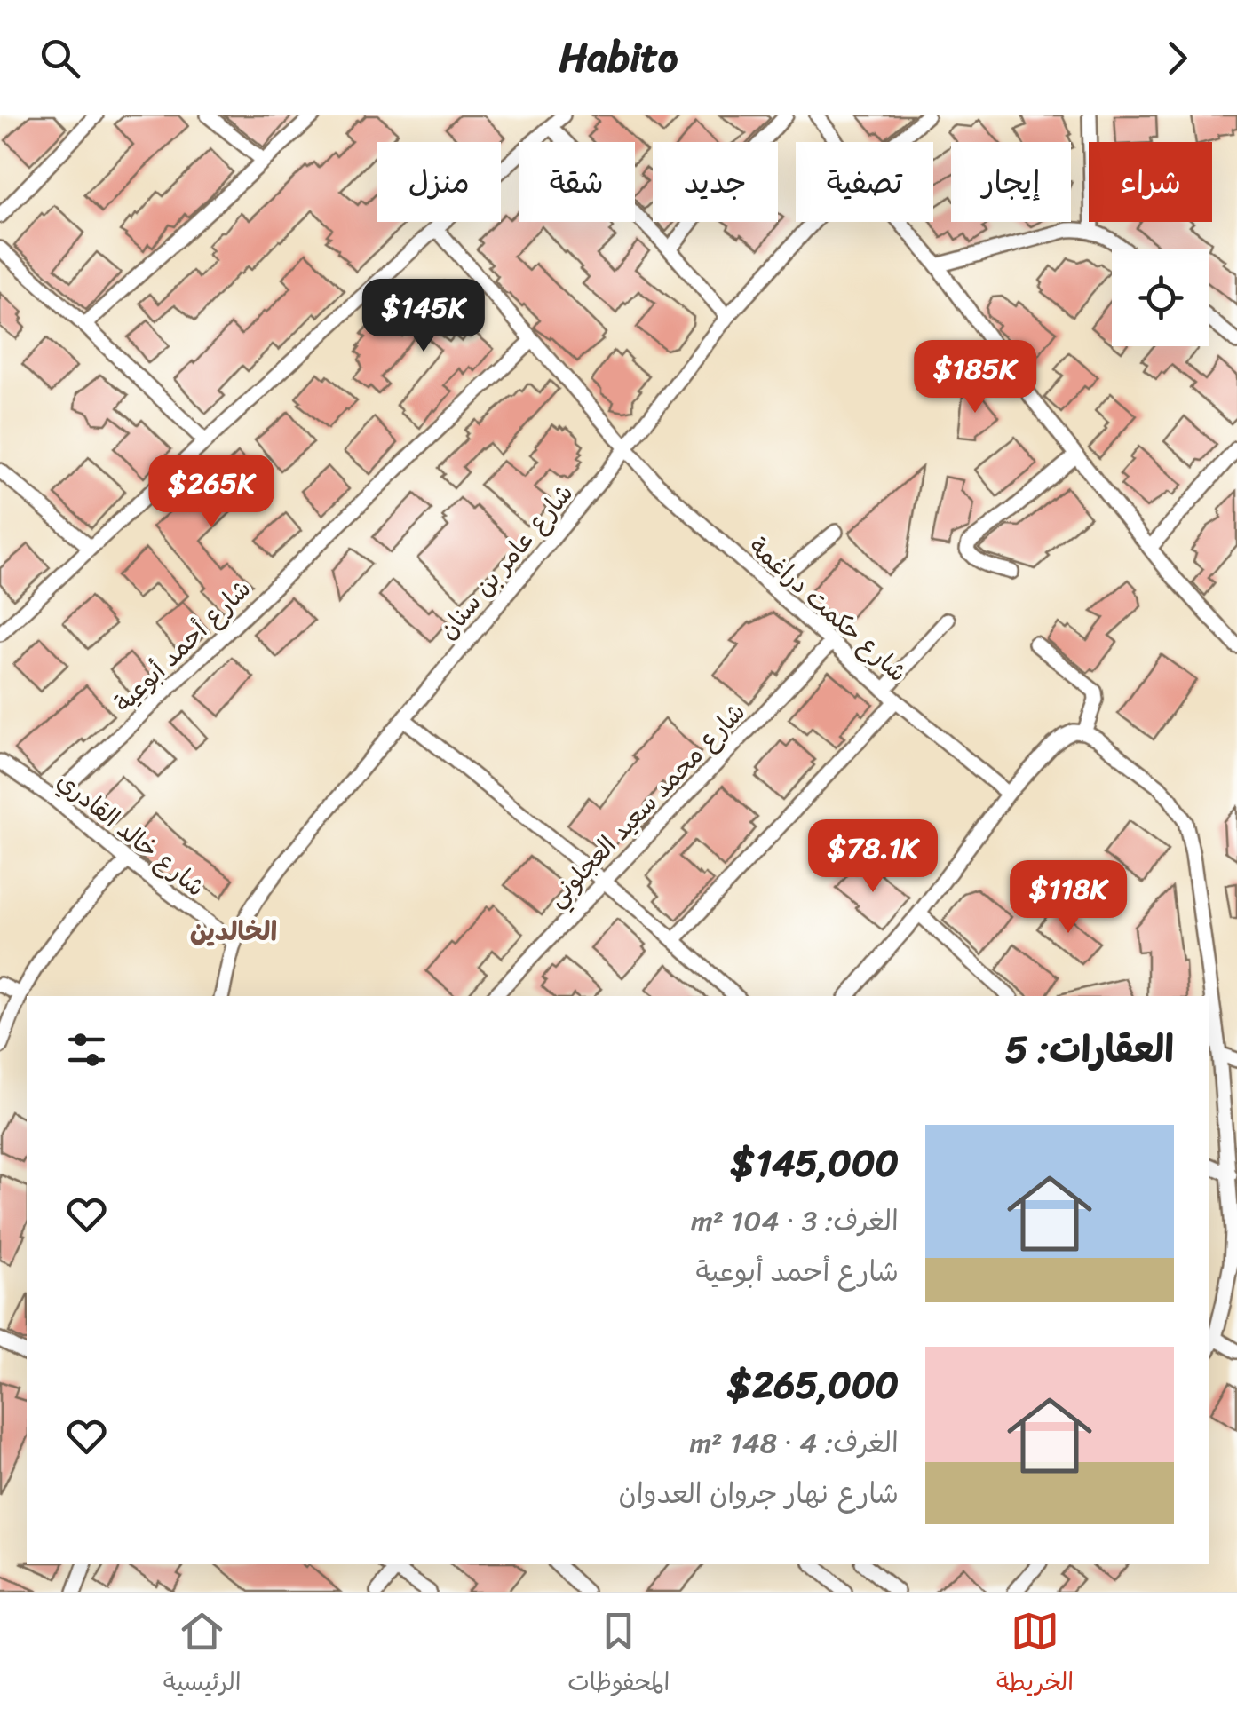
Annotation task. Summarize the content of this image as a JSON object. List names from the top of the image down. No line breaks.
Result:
{"streets":{"street":["شارع عامر بن سنان","شارع حكمت دراغمة","شارع أحمد أبوعية","شارع محمد سعيد العجلوني","شارع خالد القادري"]},"crossings":[["شارع عامر بن سنان","شارع حكمت دراغمة"],["شارع عامر بن سنان","شارع خالد القادري"],["شارع حكمت دراغمة","شارع أحمد أبوعية"],["شارع حكمت دراغمة","شارع محمد سعيد العجلوني"],["شارع أحمد أبوعية","شارع خالد القادري"]],"districts":["الخالدين"],"page":{"header":"Habito","chip":["شراء","إيجار","تصفية","جديد","شقة","منزل"],"price":["$145K","$185K","$265K","$78.1K","$118K"],"heading":"العقارات: 5","list":[{"name":"$145,000","note":"الغرف: 3 · 104 m² · شارع أحمد أبوعية"},{"name":"$265,000","note":"الغرف: 4 · 148 m² · شارع نهار جروان العدوان"}],"tabs":["الخريطة","المحفوظات","الرئيسية"]}}
